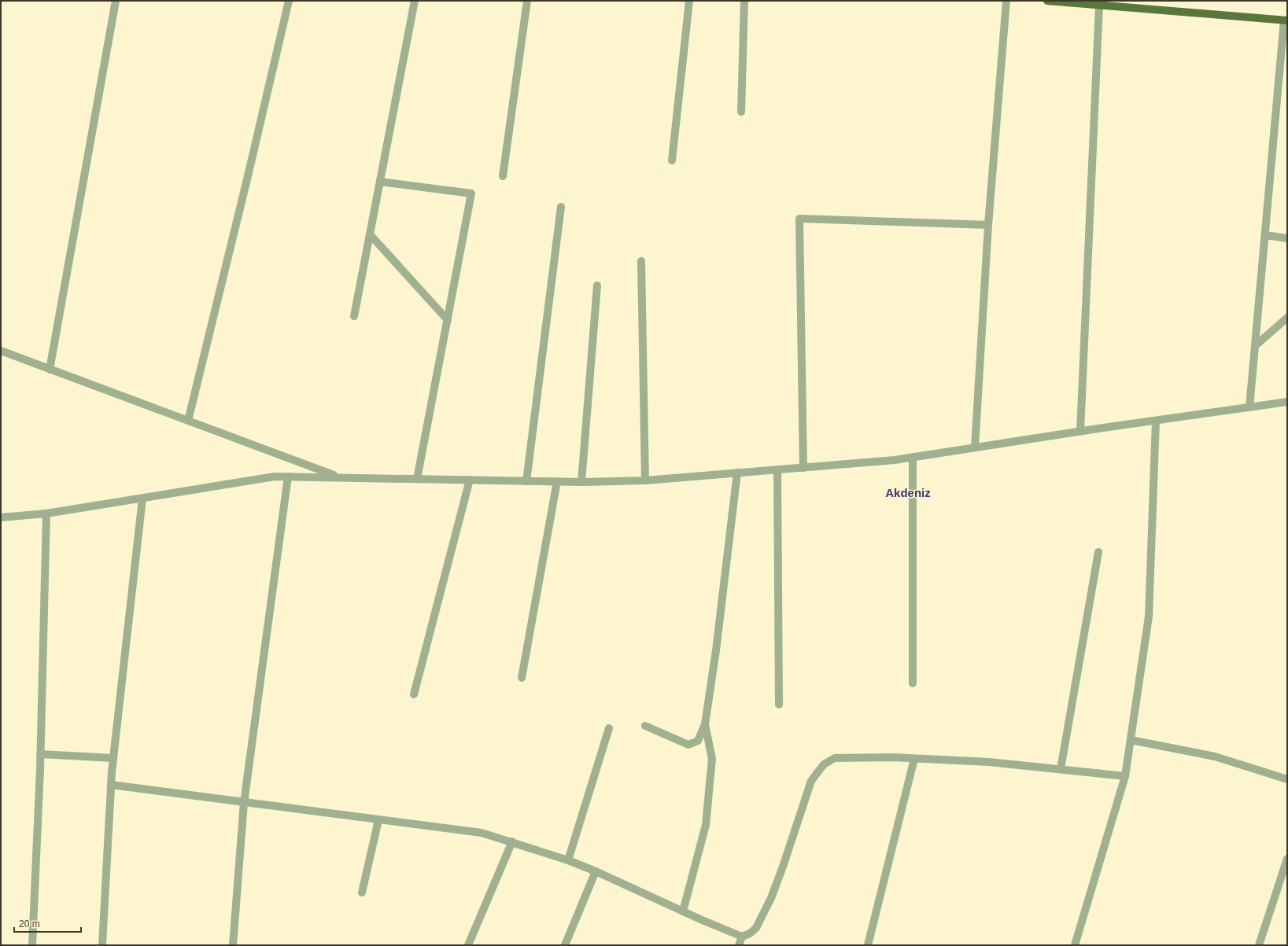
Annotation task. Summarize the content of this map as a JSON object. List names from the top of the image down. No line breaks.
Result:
{"districts":["Akdeniz"],"scale_bar":"20 m"}
